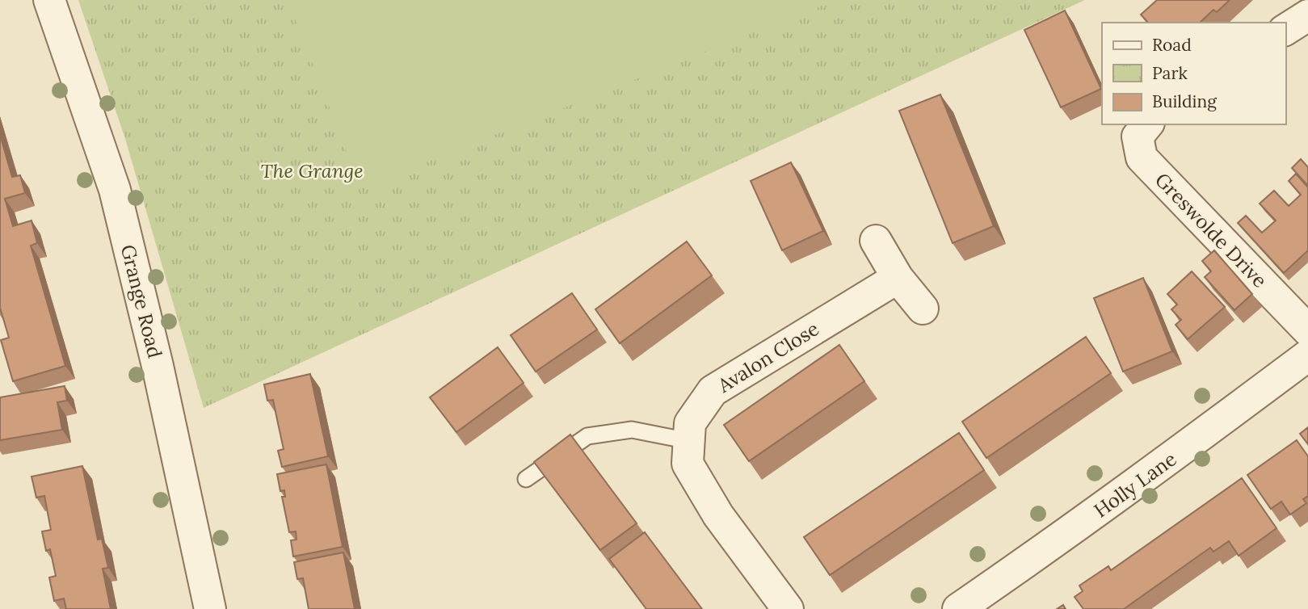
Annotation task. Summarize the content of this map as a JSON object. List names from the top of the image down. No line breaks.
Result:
{"streets":{"street":["Greswolde Drive","Grange Road","Avalon Close","Holly Lane"]},"parks":["The Grange"],"legend":["Road","Park","Building"]}
